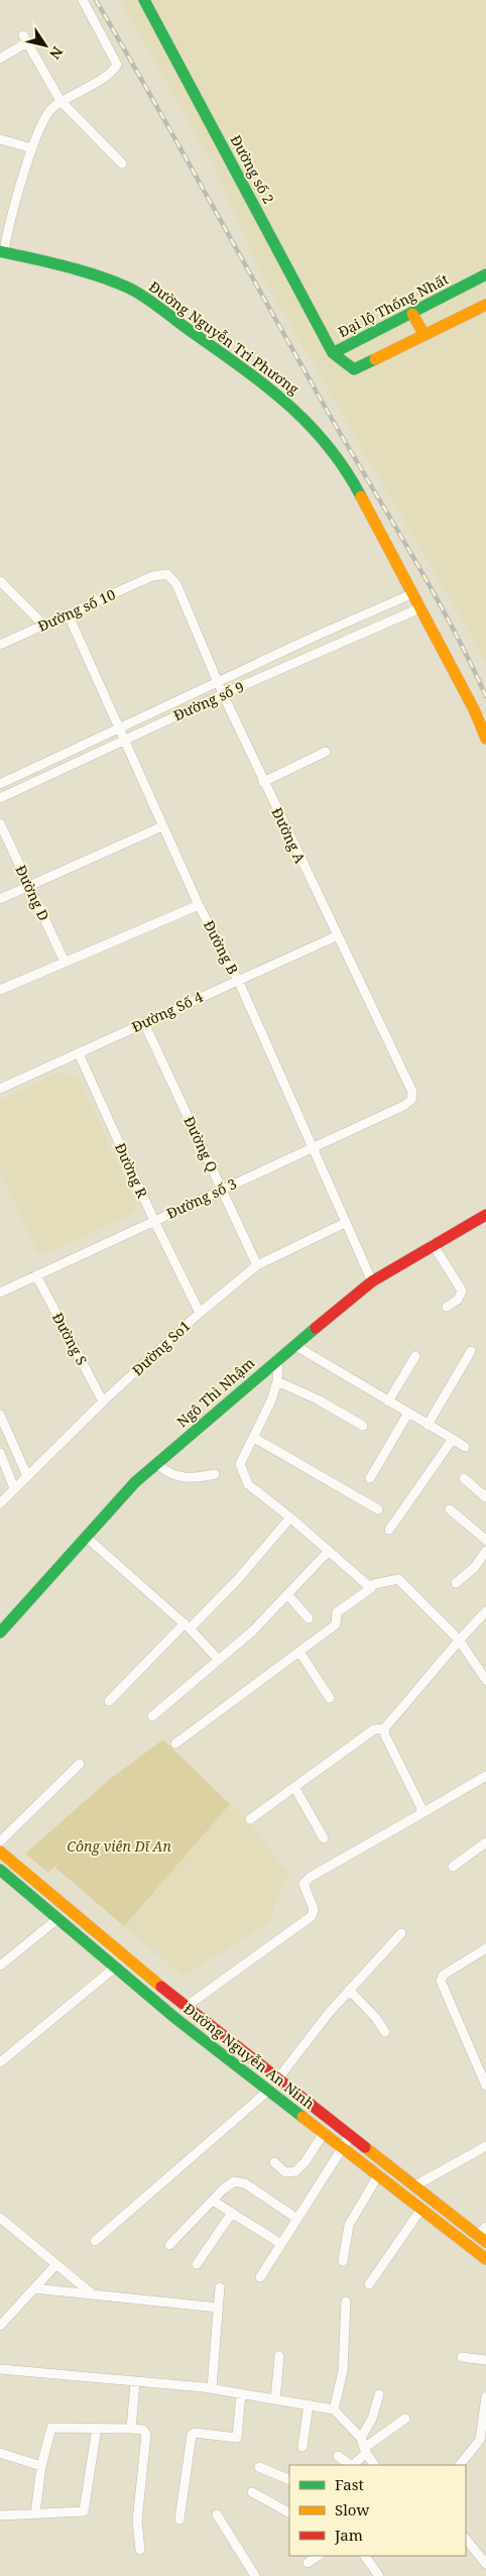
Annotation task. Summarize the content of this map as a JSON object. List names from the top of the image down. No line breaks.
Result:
{"streets":{"main road":["Đường số 2","Đại lộ Thống Nhất","Đường Nguyễn Tri Phương","Ngô Thì Nhậm","Đường Nguyễn An Ninh"],"street":["Đường số 10","Đường số 9","Đường A","Đường D","Đường B","Đường Số 4","Đường Q","Đường R","Đường số 3","Đường S","Đường So1"]},"crossings":[["Đường số 2","Đại lộ Thống Nhất"],["Đường Nguyễn Tri Phương","Đường số 9"],["Đường số 10","Đường A"],["Đường số 10","Đường B"],["Đường số 9","Đường A"],["Đường số 9","Đường B"],["Đường A","Đường Số 4"],["Đường A","Đường số 3"],["Đường B","Đường Số 4"],["Đường B","Đường số 3"],["Đường B","Đường So1"],["Đường B","Ngô Thì Nhậm"],["Đường Số 4","Đường Q"],["Đường Số 4","Đường R"],["Đường Q","Đường số 3"],["Đường Q","Đường So1"],["Đường R","Đường số 3"],["Đường R","Đường So1"],["Đường số 3","Đường S"],["Đường S","Đường So1"]],"parks":["Công viên Dĩ An"],"legend":["Fast","Slow","Jam"],"north":"bottom right"}
